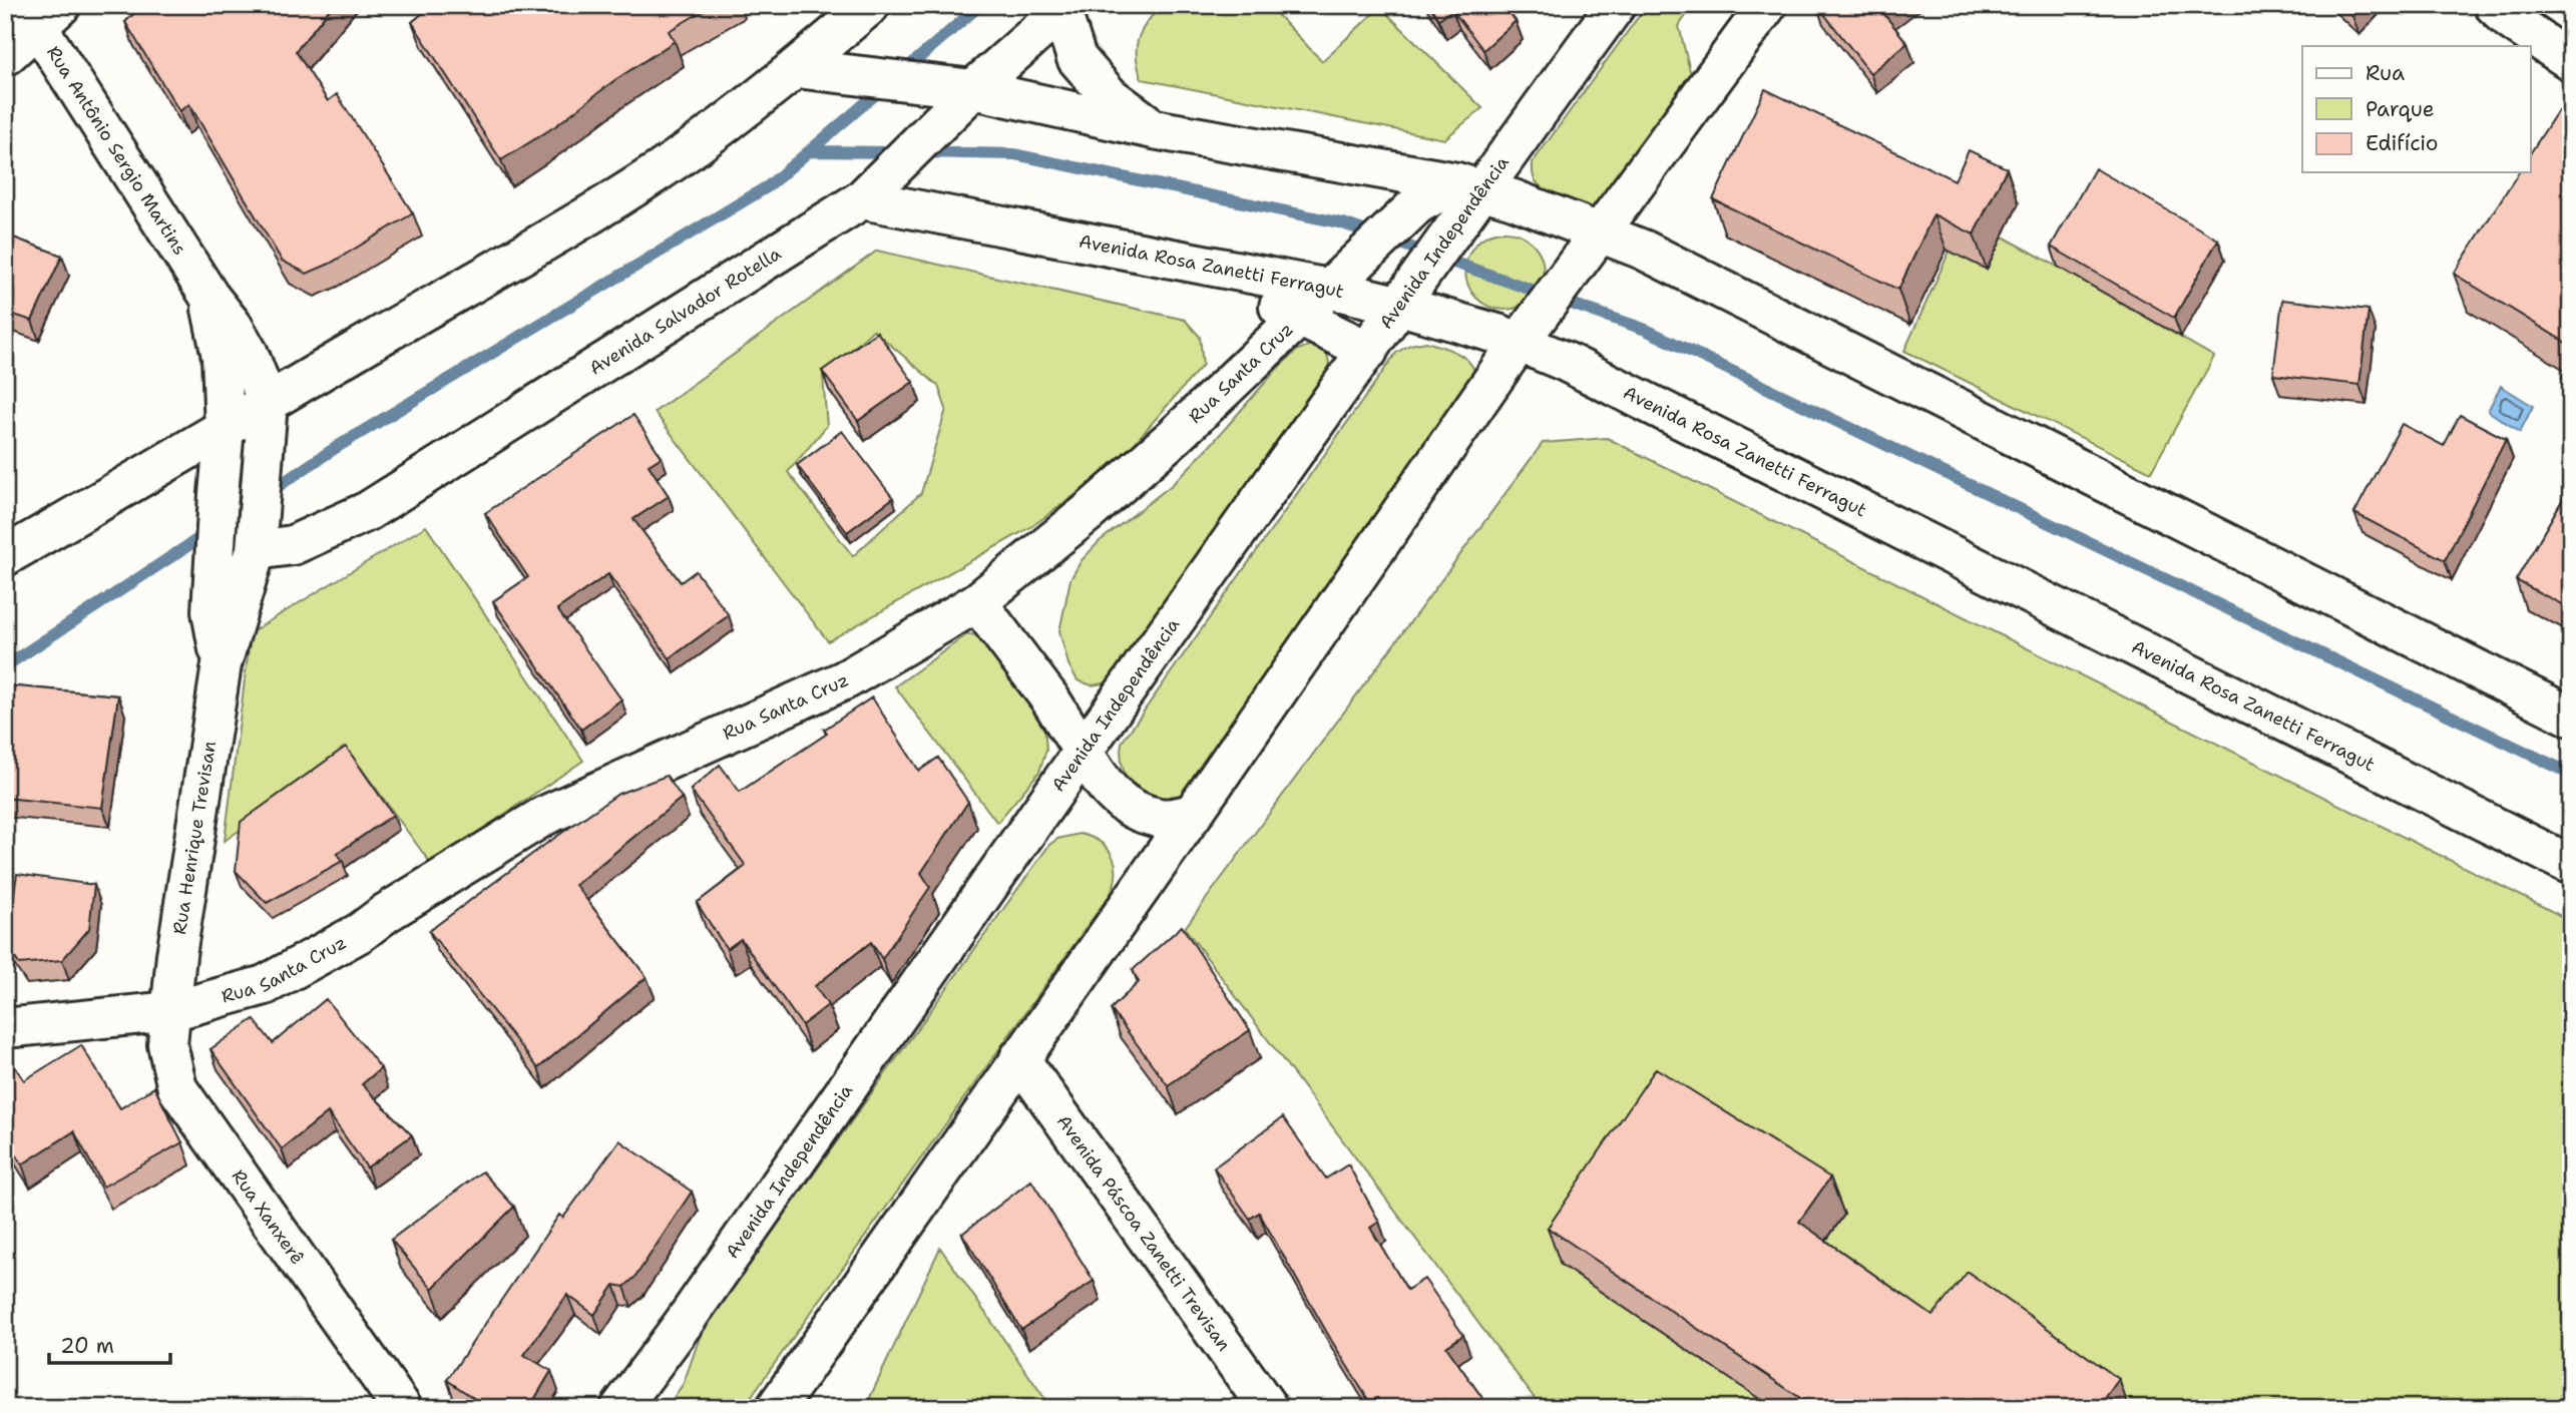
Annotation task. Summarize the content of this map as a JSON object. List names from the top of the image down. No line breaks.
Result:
{"streets":{"main road":["Rua Antônio Sergio Martins","Avenida Independência","Avenida Rosa Zanetti Ferragut","Avenida Salvador Rotella","Rua Santa Cruz","Rua Henrique Trevisan","Rua Xanxerê","Avenida Páscoa Zanetti Trevisan"]},"crossings":[["Rua Antônio Sergio Martins","Rua Henrique Trevisan"],["Avenida Independência","Avenida Rosa Zanetti Ferragut"],["Avenida Independência","Rua Santa Cruz"],["Avenida Rosa Zanetti Ferragut","Avenida Salvador Rotella"],["Avenida Rosa Zanetti Ferragut","Rua Santa Cruz"],["Avenida Salvador Rotella","Rua Henrique Trevisan"],["Rua Santa Cruz","Rua Henrique Trevisan"],["Rua Santa Cruz","Rua Xanxerê"],["Rua Henrique Trevisan","Rua Xanxerê"]],"legend":["Rua","Parque","Edifício"],"scale_bar":"20 m"}
